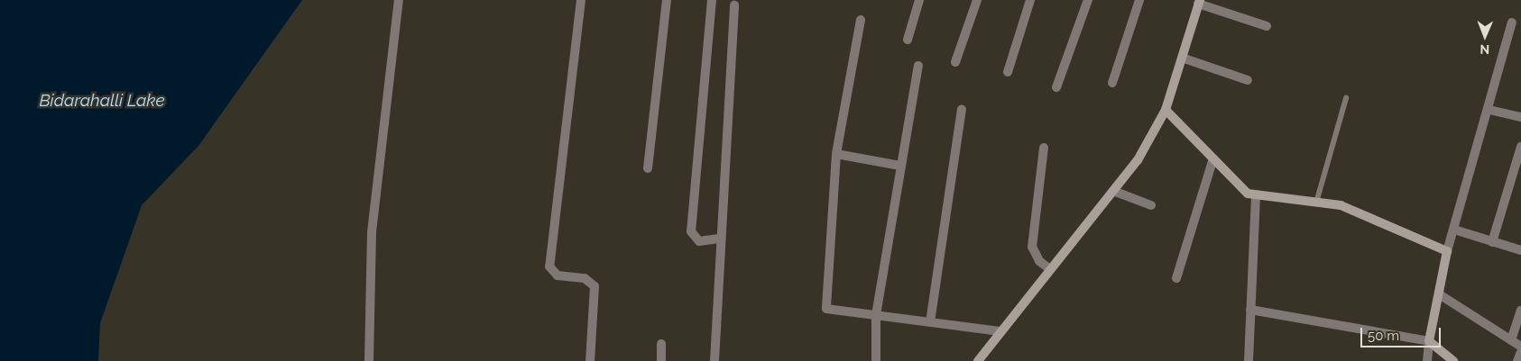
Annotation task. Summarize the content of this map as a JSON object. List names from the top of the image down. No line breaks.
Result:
{"water":["Bidarahalli Lake"],"scale_bar":"50 m","north":"bottom"}
